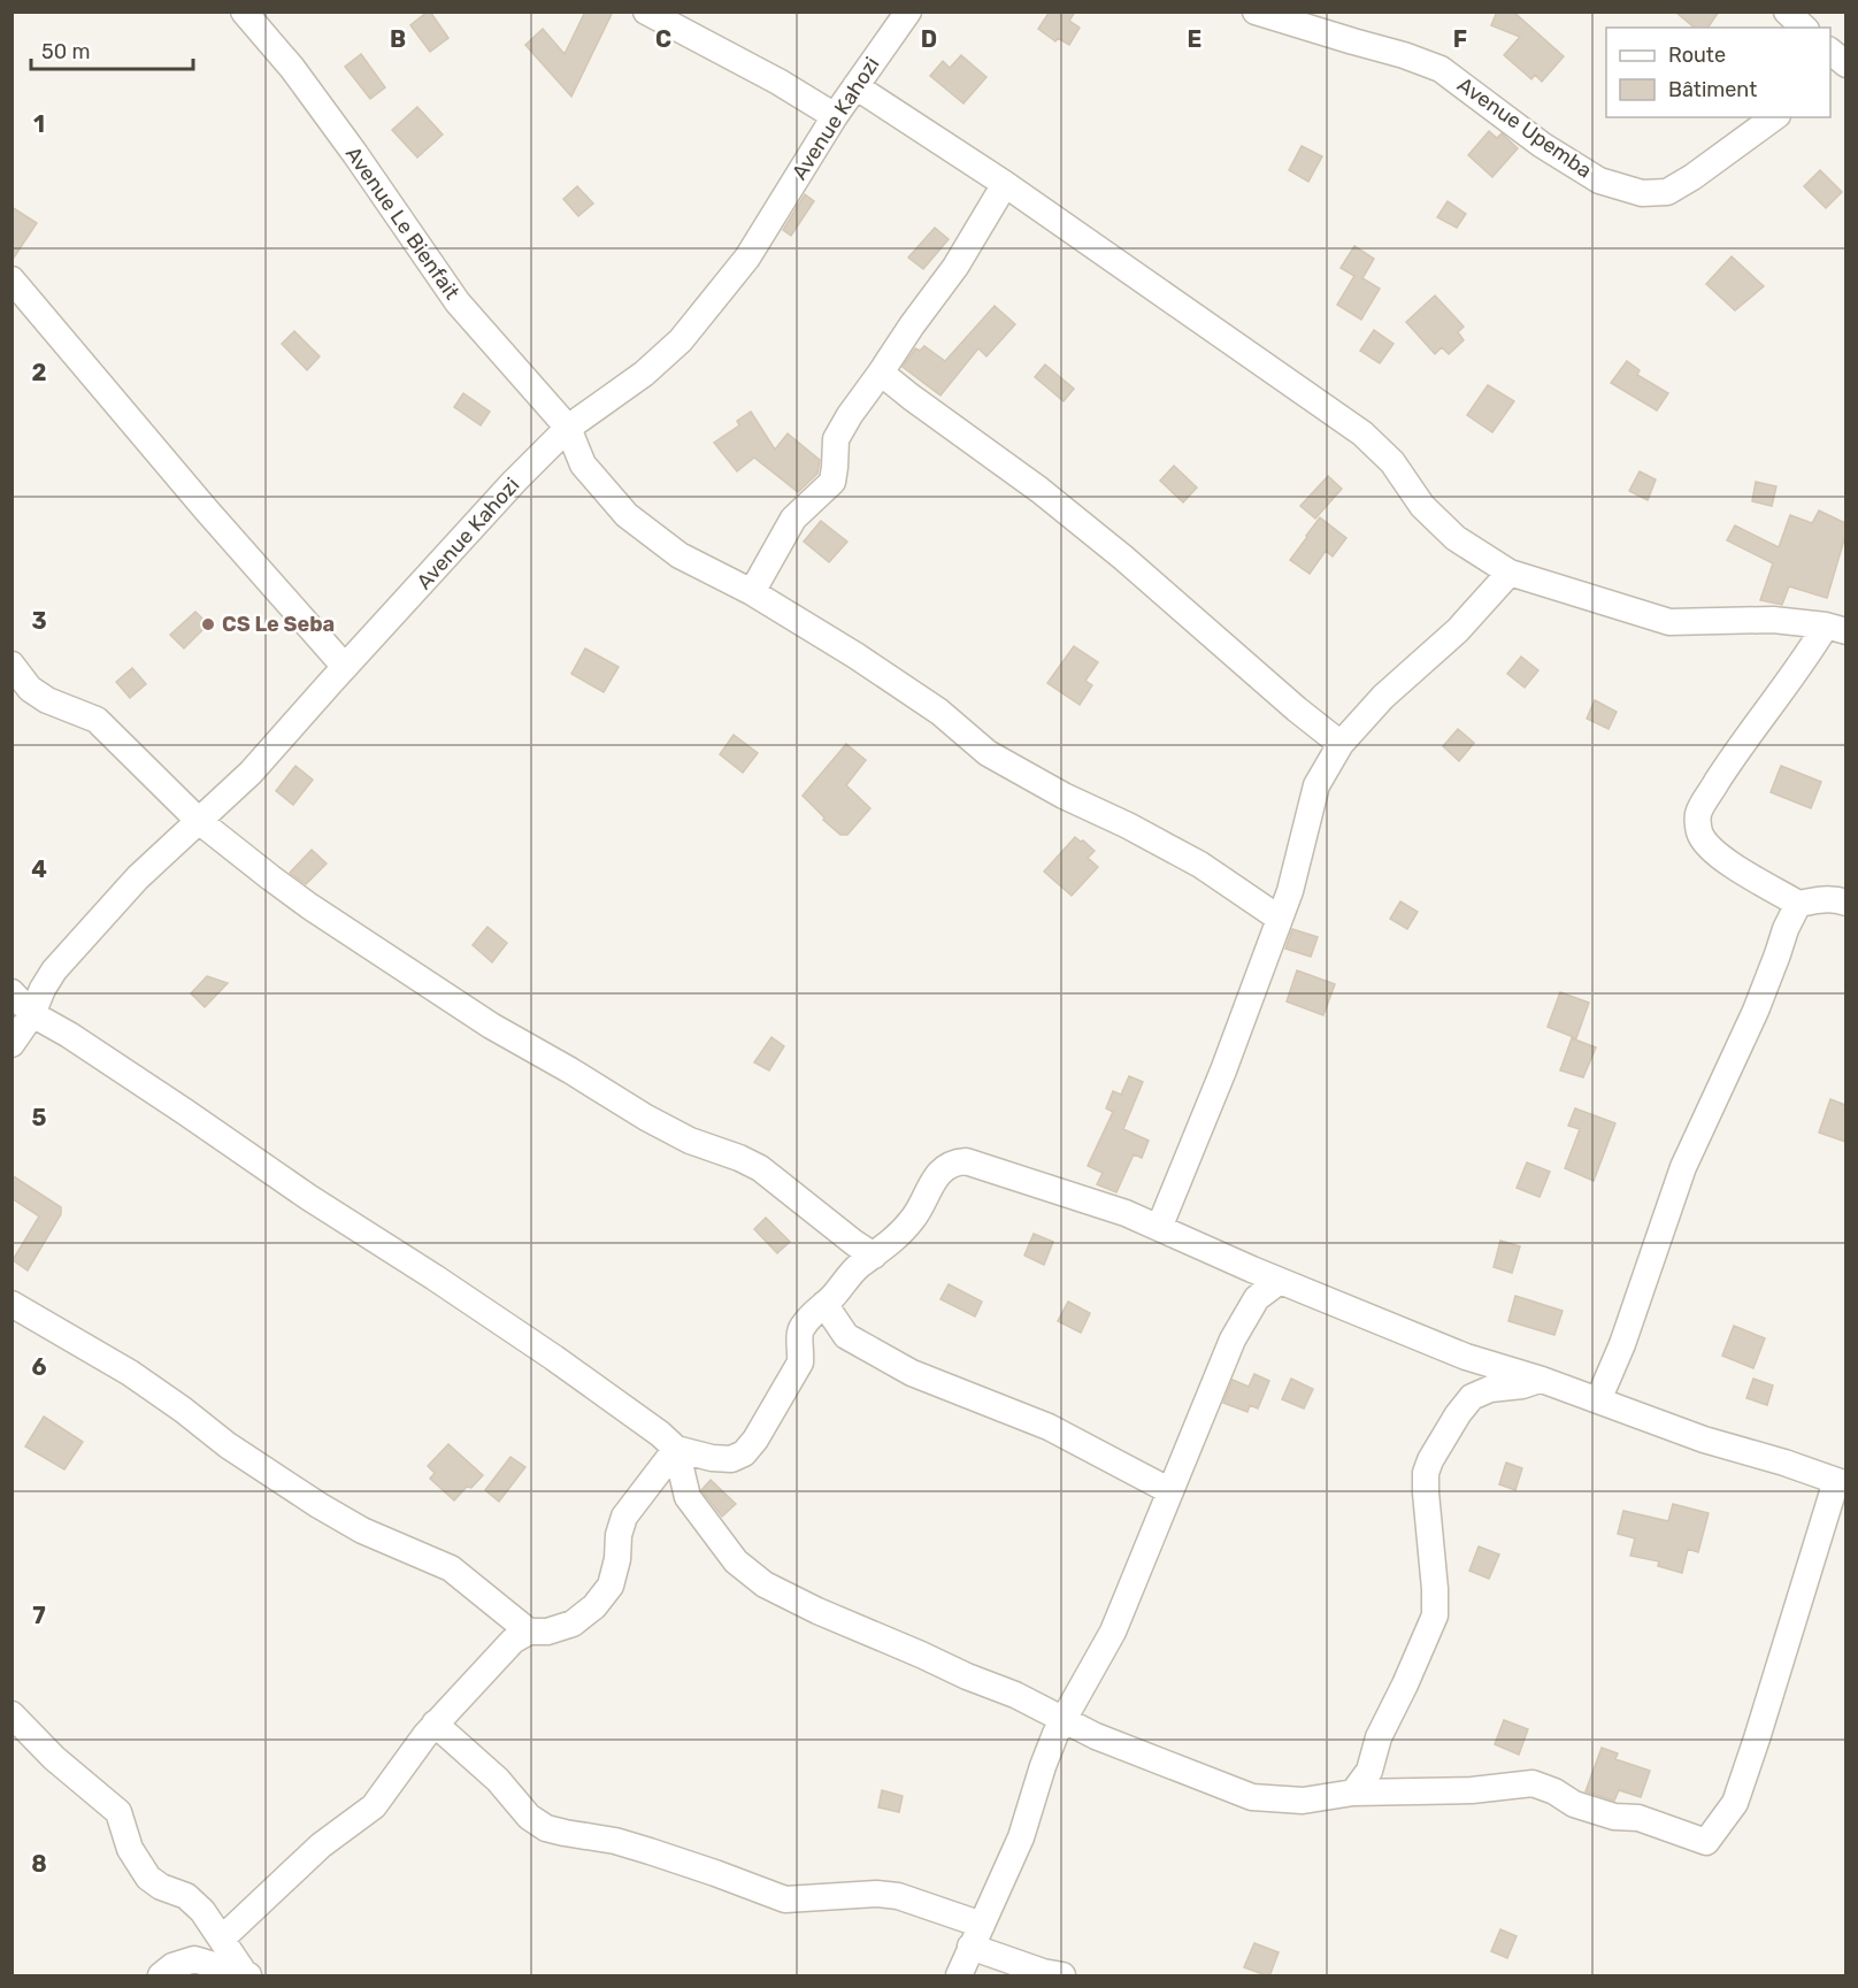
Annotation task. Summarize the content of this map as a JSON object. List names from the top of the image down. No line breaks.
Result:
{"streets":{"street":["Avenue Kahozi","Avenue Upemba","Avenue Le Bienfait"]},"crossings":[["Avenue Kahozi","Avenue Le Bienfait"]],"places":["CS Le Seba"],"legend":["Route","Bâtiment"],"scale_bar":"50 m","grid":{"columns":["B","C","D","E","F"],"rows":["1","2","3","4","5","6","7","8"]}}
